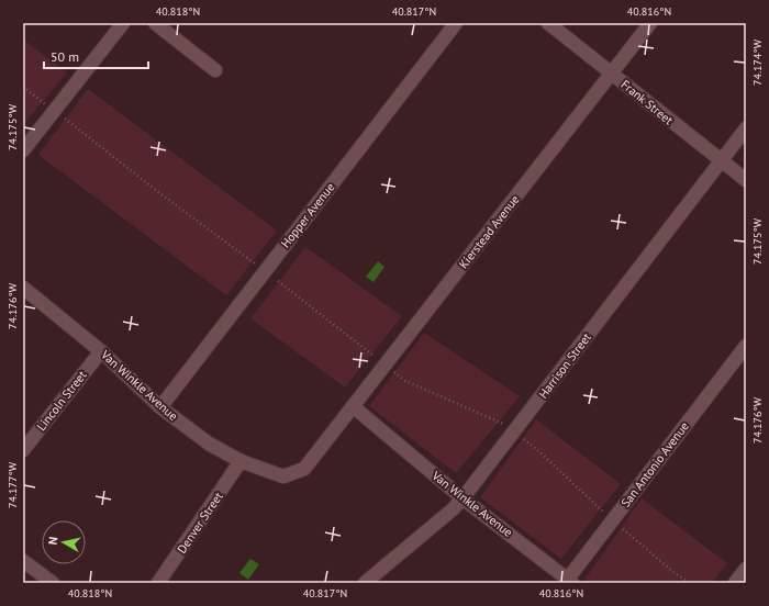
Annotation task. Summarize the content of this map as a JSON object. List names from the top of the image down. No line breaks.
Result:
{"streets":{"street":["Frank Street","Hopper Avenue","Kierstead Avenue","Harrison Street","Van Winkle Avenue","Lincoln Street","San Antonio Avenue","Denver Street"]},"crossings":[["Frank Street","Kierstead Avenue"],["Frank Street","Harrison Street"],["Hopper Avenue","Van Winkle Avenue"],["Kierstead Avenue","Van Winkle Avenue"],["Harrison Street","Van Winkle Avenue"],["Van Winkle Avenue","Lincoln Street"],["Van Winkle Avenue","San Antonio Avenue"],["Van Winkle Avenue","Denver Street"]],"scale_bar":"50 m","north":"left","coordinates":["40.818°N","40.817°N","40.816°N","74.174°W","74.175°W","74.176°W","74.177°W"]}
